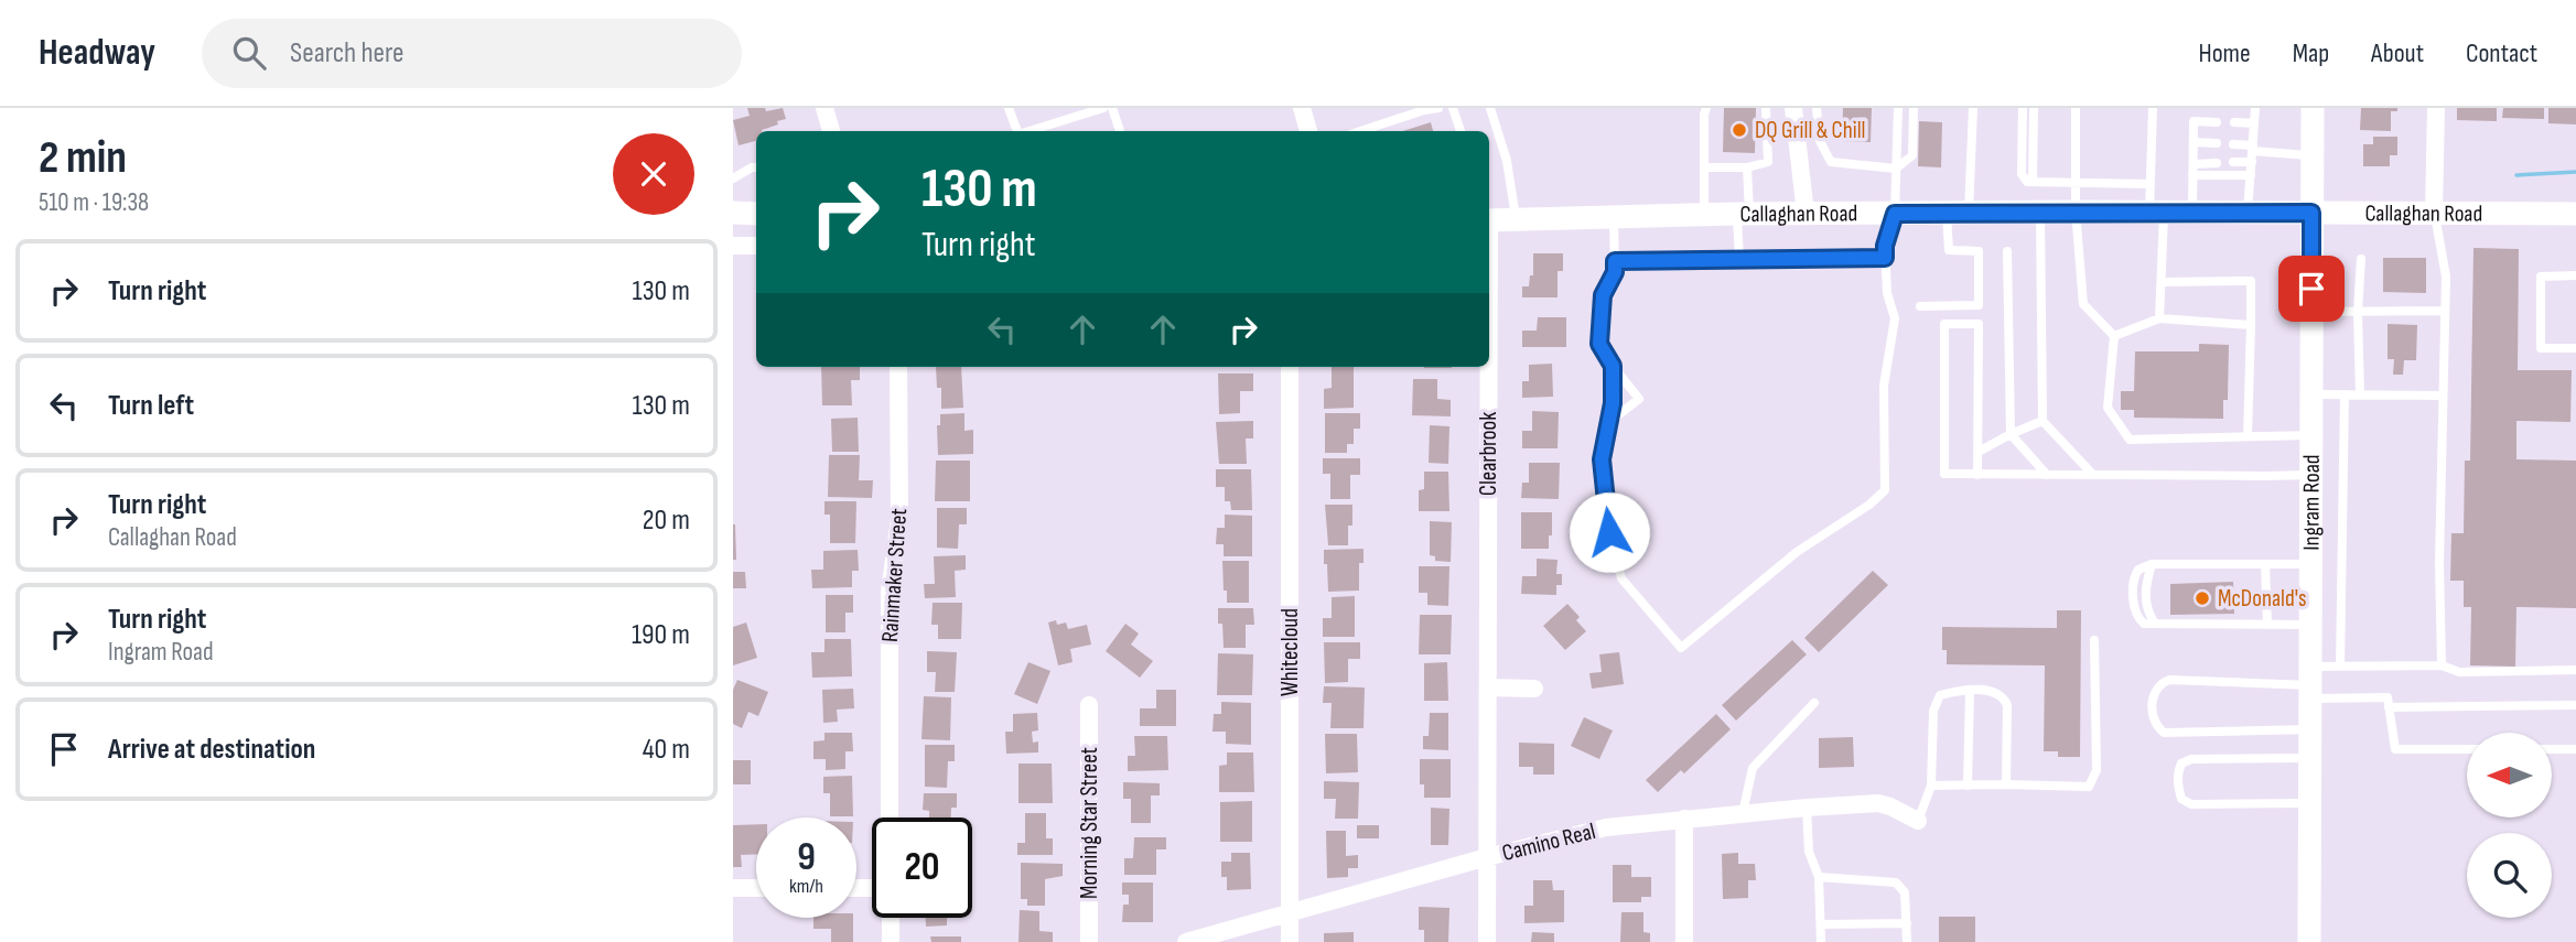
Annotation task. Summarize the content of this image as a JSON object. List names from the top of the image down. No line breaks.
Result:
{"streets":{"main road":["Callaghan Road","Ingram Road"],"street":["Clearbrook","Rainmaker Street","Whitecloud","Morning Star Street","Camino Real"]},"crossings":[["Callaghan Road","Ingram Road"],["Clearbrook","Camino Real"],["Whitecloud","Camino Real"]],"places":["DQ Grill & Chill","McDonald's"],"north":"left","page":{"header":"Headway","search":"Search here","nav":["Home","Map","About","Contact"],"heading":["2 min","510 m · 19:38"],"turn":["130 m","Turn right"],"list":[{"name":"Turn right","value":"130 m"},{"name":"Turn left","value":"130 m"},{"name":"Turn right","note":"Callaghan Road","value":"20 m"},{"name":"Turn right","note":"Ingram Road","value":"190 m"},{"name":"Arrive at destination","value":"40 m"}],"speed":"9 km/h","limit":"20"}}
